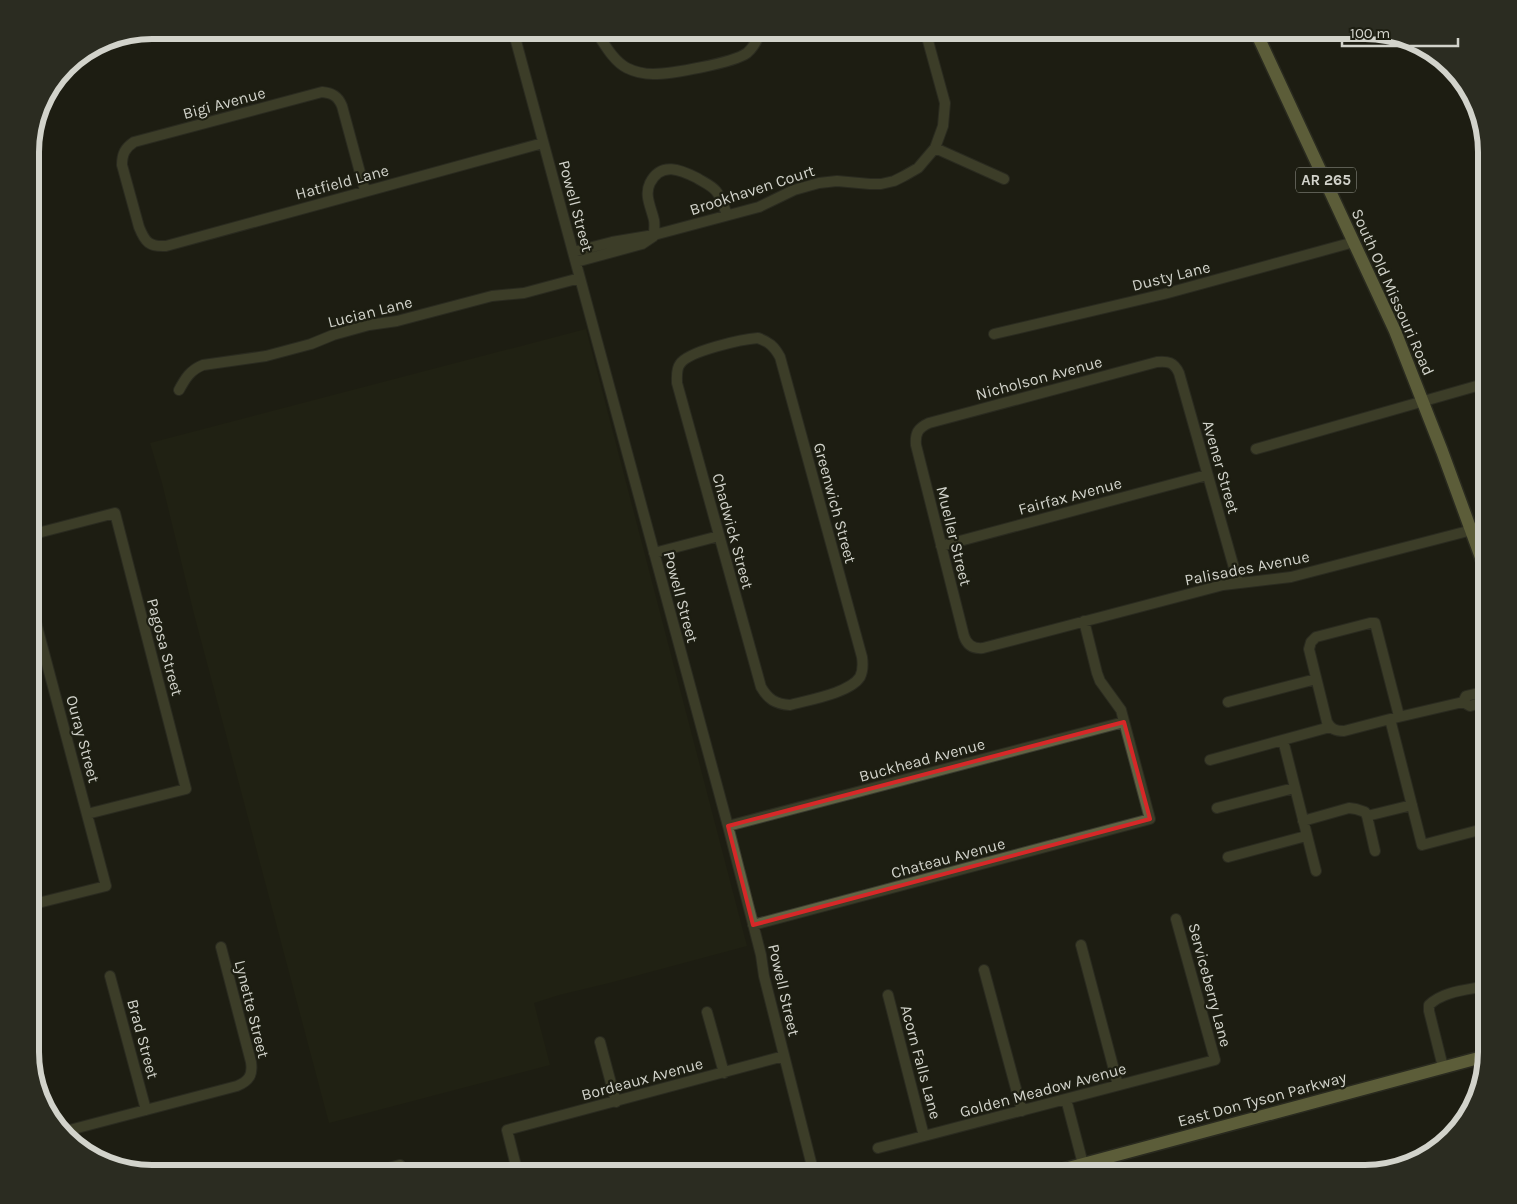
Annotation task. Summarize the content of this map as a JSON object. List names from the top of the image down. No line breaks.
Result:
{"streets":{"main road":["AR 265","South Old Missouri Road","East Don Tyson Parkway"],"street":["Bigi Avenue","Hatfield Lane","Brookhaven Court","Powell Street","Dusty Lane","Lucian Lane","Nicholson Avenue","Avener Street","Fairfax Avenue","Greenwich Street","Chadwick Street","Mueller Street","Palisades Avenue","Pagosa Street","Ouray Street","Buckhead Avenue","Chateau Avenue","Serviceberry Lane","Lynette Street","Brad Street","Acorn Falls Lane","Bordeaux Avenue","Golden Meadow Avenue"]},"crossings":[["Bigi Avenue","Hatfield Lane"],["Hatfield Lane","Powell Street"],["Brookhaven Court","Powell Street"],["Powell Street","Lucian Lane"],["Powell Street","Buckhead Avenue"],["Powell Street","Chateau Avenue"],["Powell Street","Bordeaux Avenue"],["Dusty Lane","South Old Missouri Road"],["South Old Missouri Road","Palisades Avenue"],["Nicholson Avenue","Avener Street"],["Nicholson Avenue","Mueller Street"],["Avener Street","Fairfax Avenue"],["Avener Street","Palisades Avenue"],["Fairfax Avenue","Mueller Street"],["Greenwich Street","Chadwick Street"],["Mueller Street","Palisades Avenue"],["Pagosa Street","Ouray Street"],["Buckhead Avenue","Chateau Avenue"],["Serviceberry Lane","Golden Meadow Avenue"],["Lynette Street","Brad Street"],["Acorn Falls Lane","Golden Meadow Avenue"]],"scale_bar":"100 m"}
